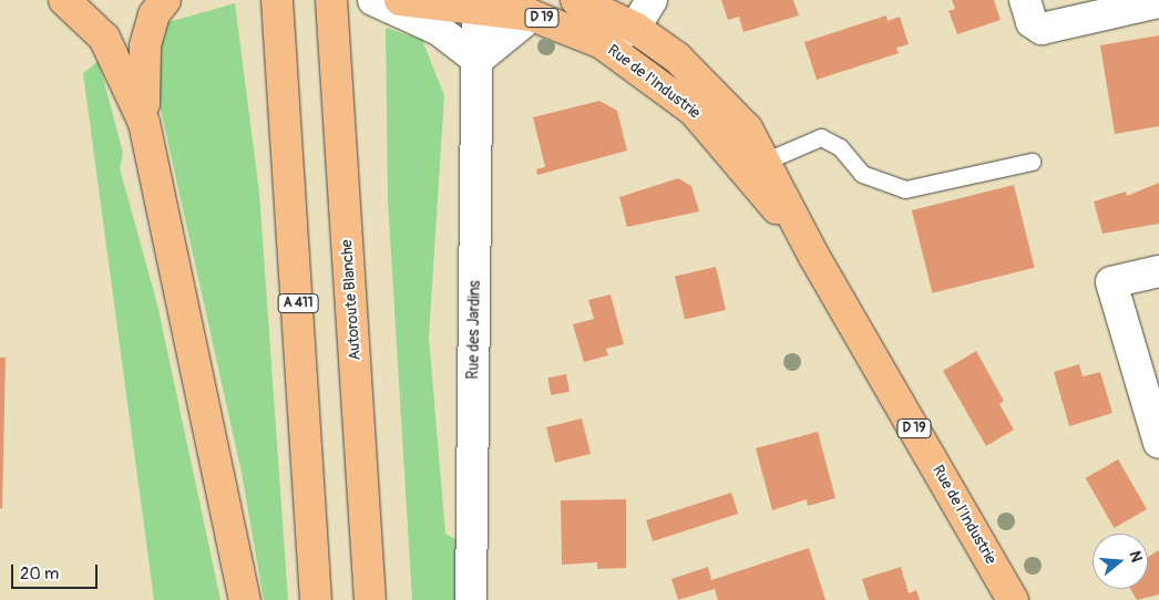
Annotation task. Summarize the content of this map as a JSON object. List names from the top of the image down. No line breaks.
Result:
{"streets":{"main road":["D 19","Rue de l'Industrie","Autoroute Blanche","A 411"],"street":["Rue des Jardins"]},"crossings":[["Rue de l'Industrie","Rue des Jardins"]],"scale_bar":"20 m","north":"right"}
